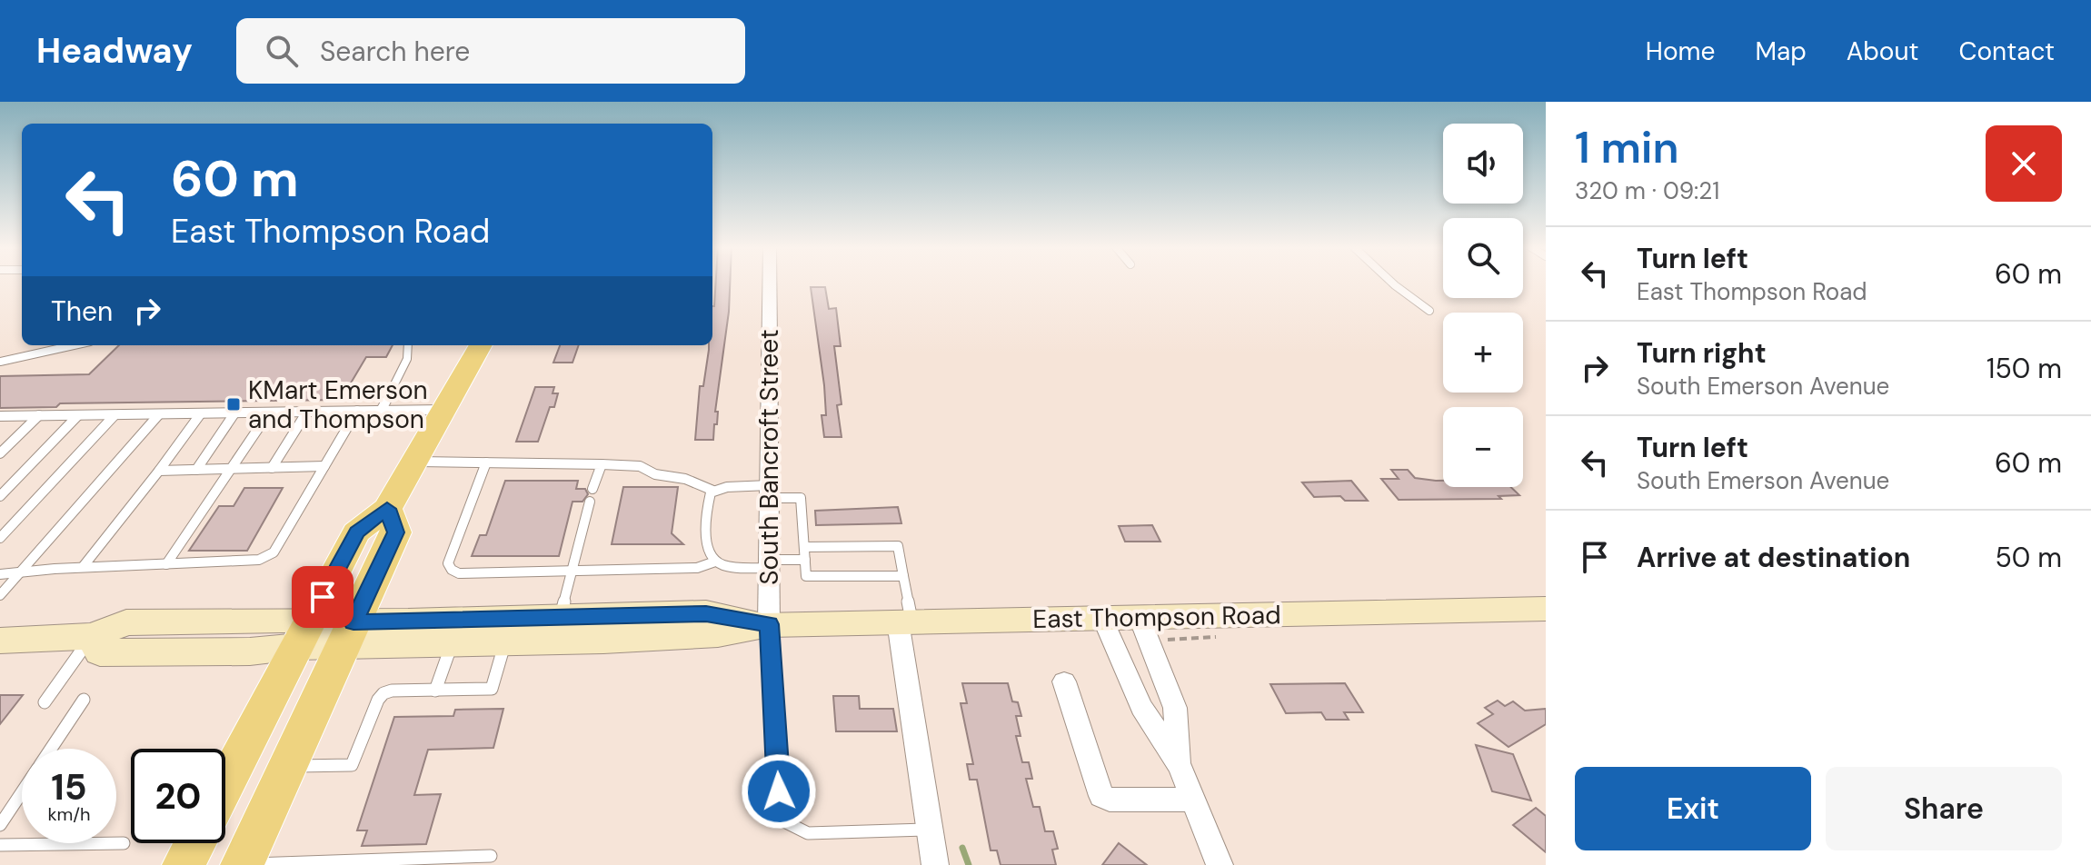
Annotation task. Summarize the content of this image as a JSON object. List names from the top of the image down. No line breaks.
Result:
{"streets":{"main road":["East Thompson Road"],"street":["South Bancroft Street"]},"crossings":[["South Bancroft Street","East Thompson Road"]],"places":{"transit":["KMart Emerson and Thompson"]},"page":{"header":"Headway","search":"Search here","nav":["Home","Map","About","Contact"],"heading":["1 min","320 m · 09:21"],"map_buttons":["+","−"],"turn":["60 m","East Thompson Road"],"list":[{"name":"Turn left","note":"East Thompson Road","value":"60 m"},{"name":"Turn right","note":"South Emerson Avenue","value":"150 m"},{"name":"Turn left","note":"South Emerson Avenue","value":"60 m"},{"name":"Arrive at destination","value":"50 m"}],"then":"Then","speed":"15 km/h","limit":"20","buttons":["Exit","Share"]}}
